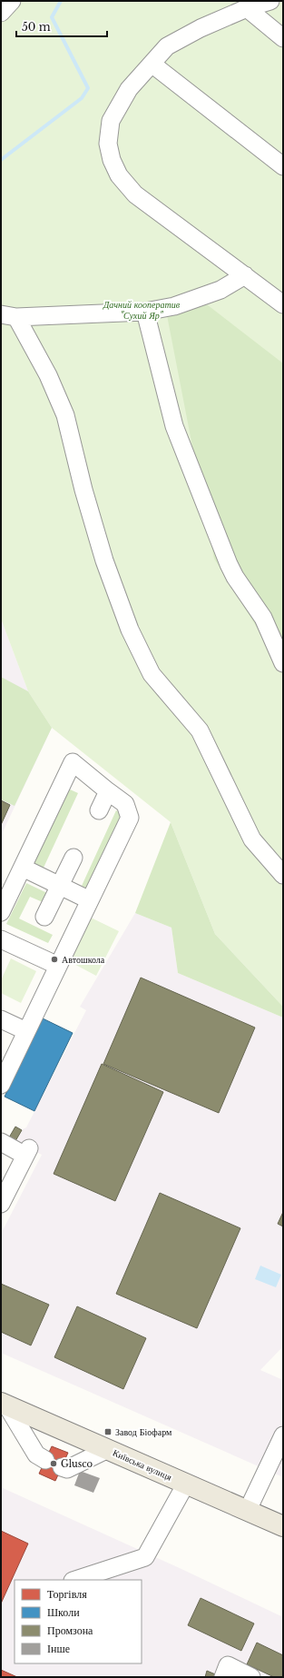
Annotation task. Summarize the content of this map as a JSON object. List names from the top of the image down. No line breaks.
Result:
{"streets":{"main road":["Київська вулиця"]},"parks":["Дачний кооператив \"Сухий Яр\""],"places":{"other":["Автошкола","Glusco"],"transit":["Завод Біофарм"]},"legend":["Торгівля","Школи","Промзона","Інше"],"scale_bar":"50 m"}
